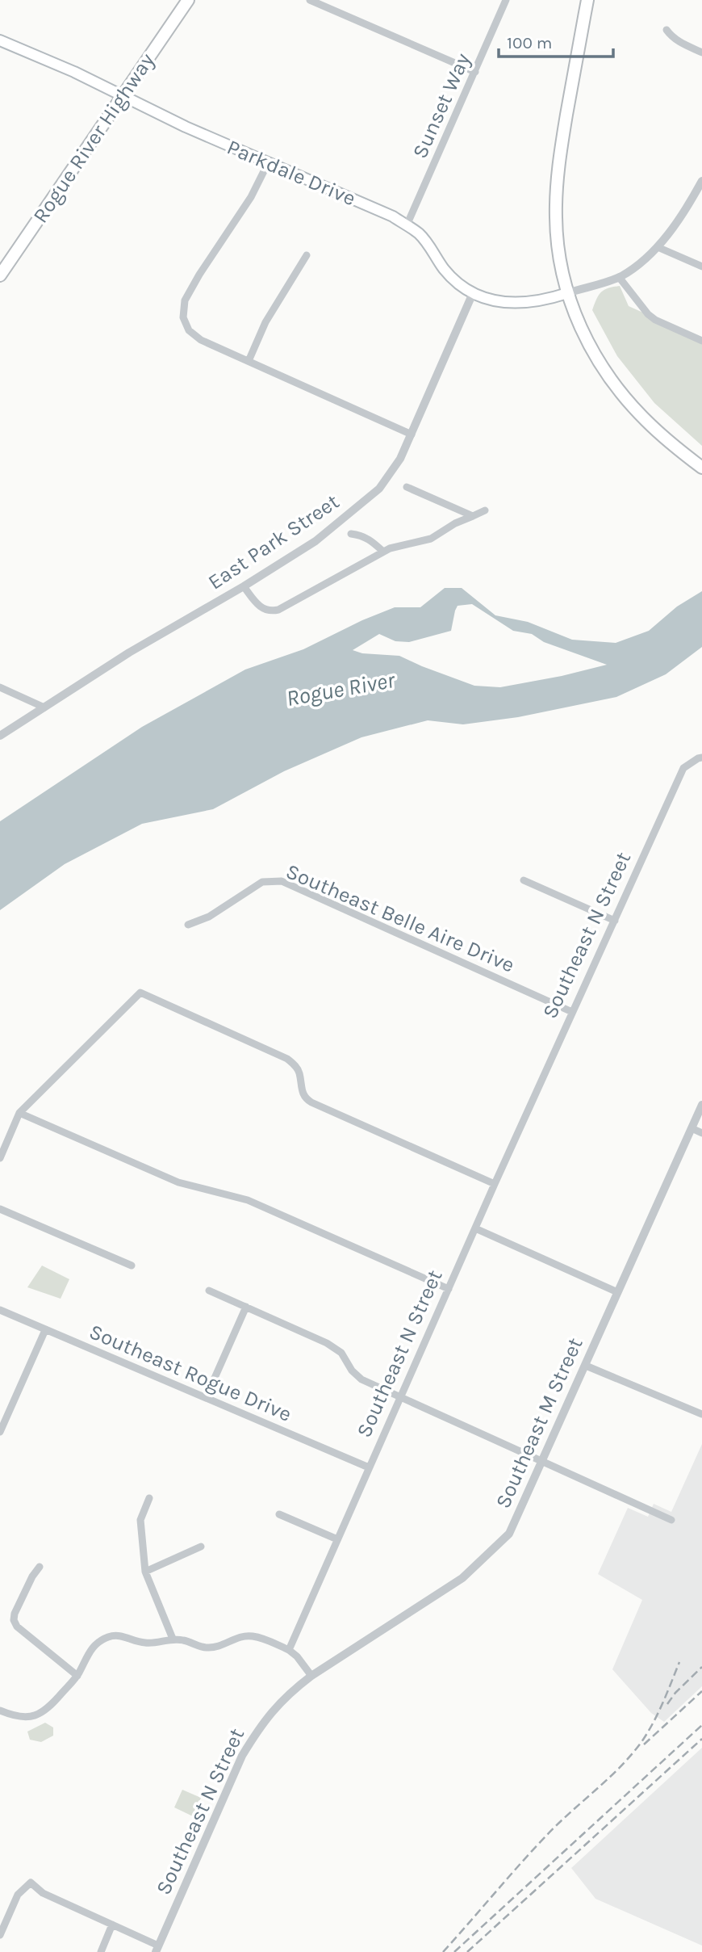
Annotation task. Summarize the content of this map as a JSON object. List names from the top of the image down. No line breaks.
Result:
{"streets":{"main road":["Rogue River Highway","Parkdale Drive"],"street":["Sunset Way","East Park Street","Southeast Belle Aire Drive","Southeast N Street","Southeast Rogue Drive","Southeast M Street"]},"crossings":[["Sunset Way","Parkdale Drive"],["Rogue River Highway","Parkdale Drive"],["Parkdale Drive","East Park Street"],["Southeast Belle Aire Drive","Southeast N Street"],["Southeast N Street","Southeast Rogue Drive"],["Southeast N Street","Southeast M Street"]],"water":["Rogue River"],"scale_bar":"100 m"}
